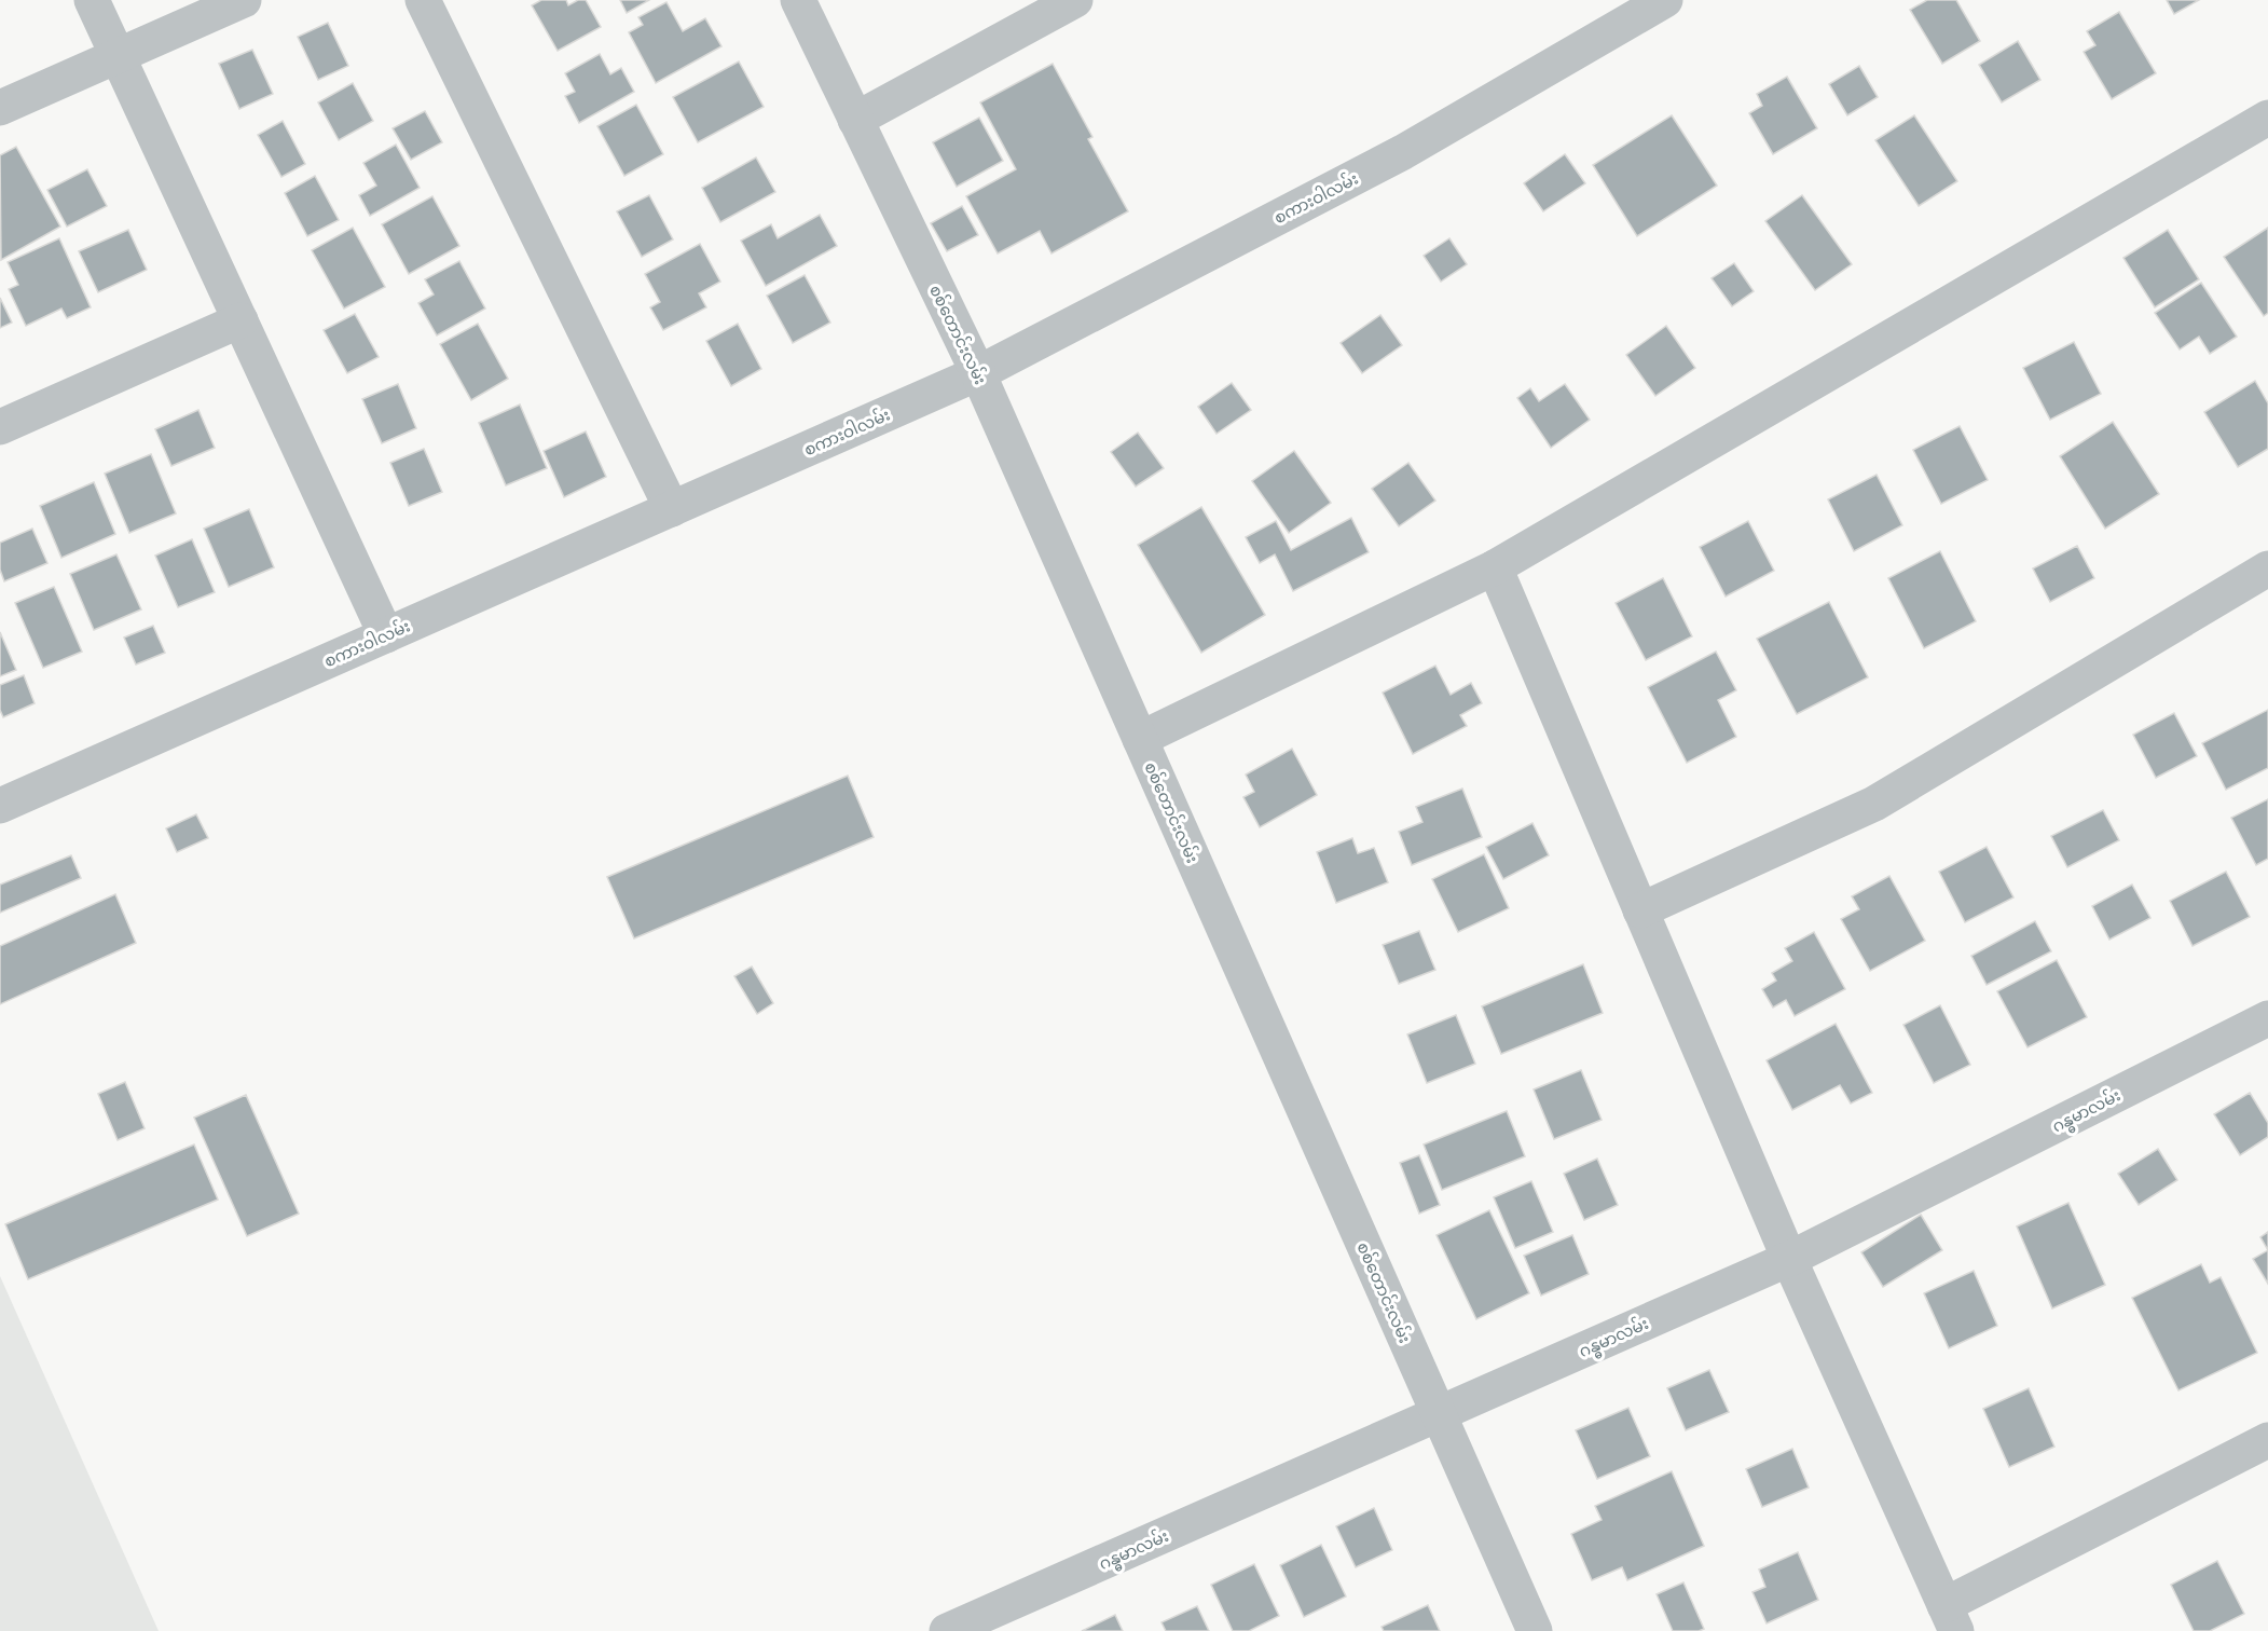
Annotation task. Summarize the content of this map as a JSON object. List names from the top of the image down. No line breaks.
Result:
{"streets":{"street":["စကားဝါလမ်း","စစ်တောင်းလမ်း","ဂန္ဓမာလမ်း"]},"crossings":[["စကားဝါလမ်း","စစ်တောင်းလမ်း"],["စစ်တောင်းလမ်း","ဂန္ဓမာလမ်း"]]}
